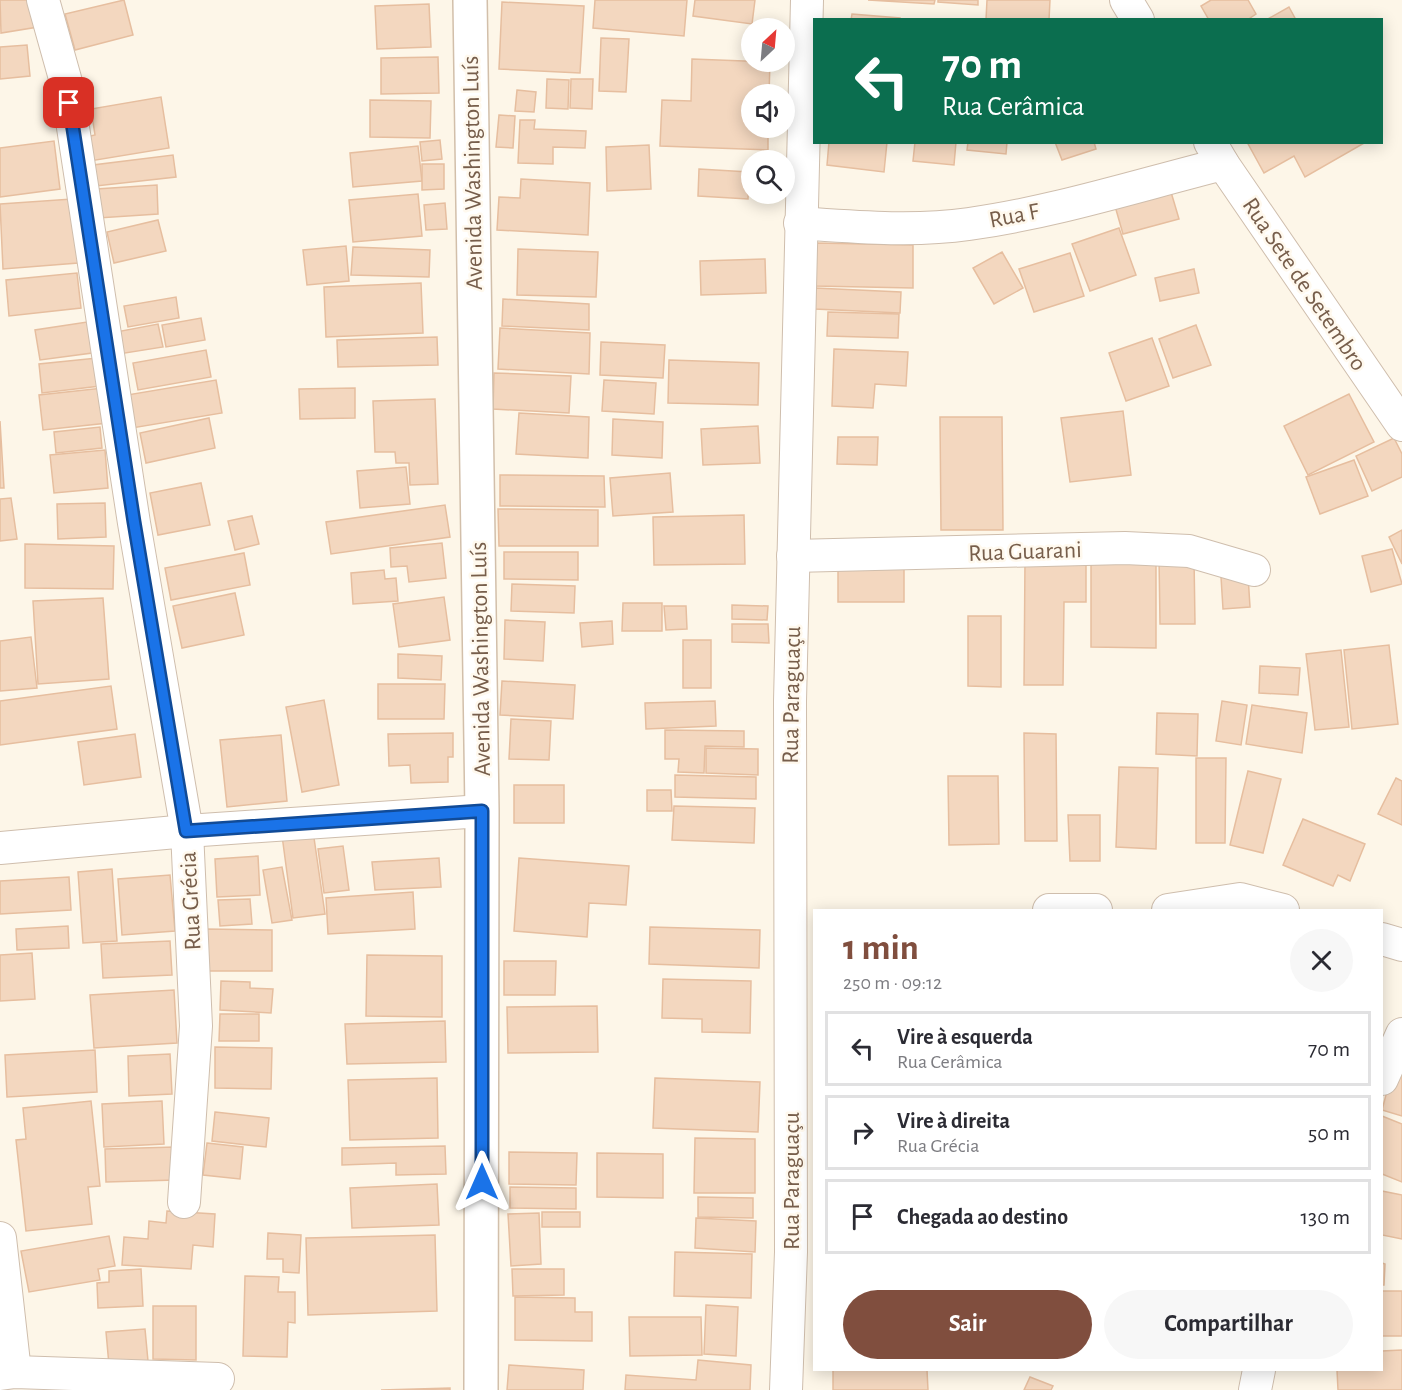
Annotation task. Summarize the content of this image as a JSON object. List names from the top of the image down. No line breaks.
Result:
{"streets":{"main road":["Avenida Washington Luís"],"street":["Rua F","Rua Sete de Setembro","Rua Guarani","Rua Paraguaçu","Rua Grécia"]},"crossings":[["Rua F","Rua Sete de Setembro"],["Rua F","Rua Paraguaçu"],["Rua Guarani","Rua Paraguaçu"]],"north":"top right","page":{"turn":["70 m","Rua Cerâmica"],"heading":["1 min","250 m · 09:12"],"list":[{"name":"Vire à esquerda","note":"Rua Cerâmica","value":"70 m"},{"name":"Vire à direita","note":"Rua Grécia","value":"50 m"},{"name":"Chegada ao destino","value":"130 m"}],"buttons":["Sair","Compartilhar"]}}
